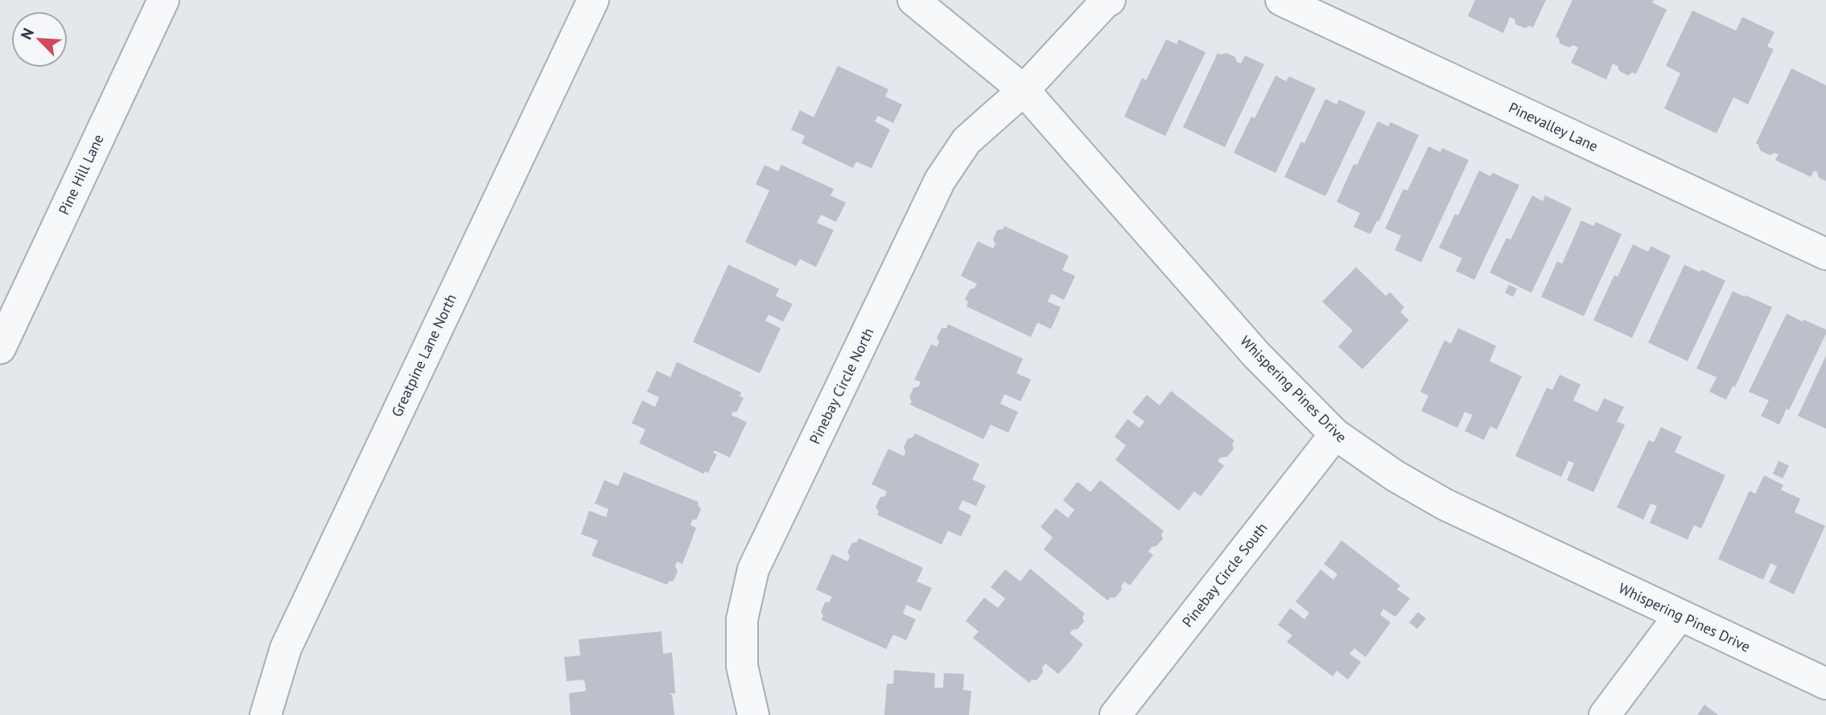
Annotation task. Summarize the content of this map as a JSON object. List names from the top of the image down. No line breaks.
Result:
{"streets":{"street":["Pinevalley Lane","Pine Hill Lane","Greatpine Lane North","Pinebay Circle North","Whispering Pines Drive","Pinebay Circle South"]},"crossings":[["Pinebay Circle North","Whispering Pines Drive"],["Whispering Pines Drive","Pinebay Circle South"]],"north":"top left"}
